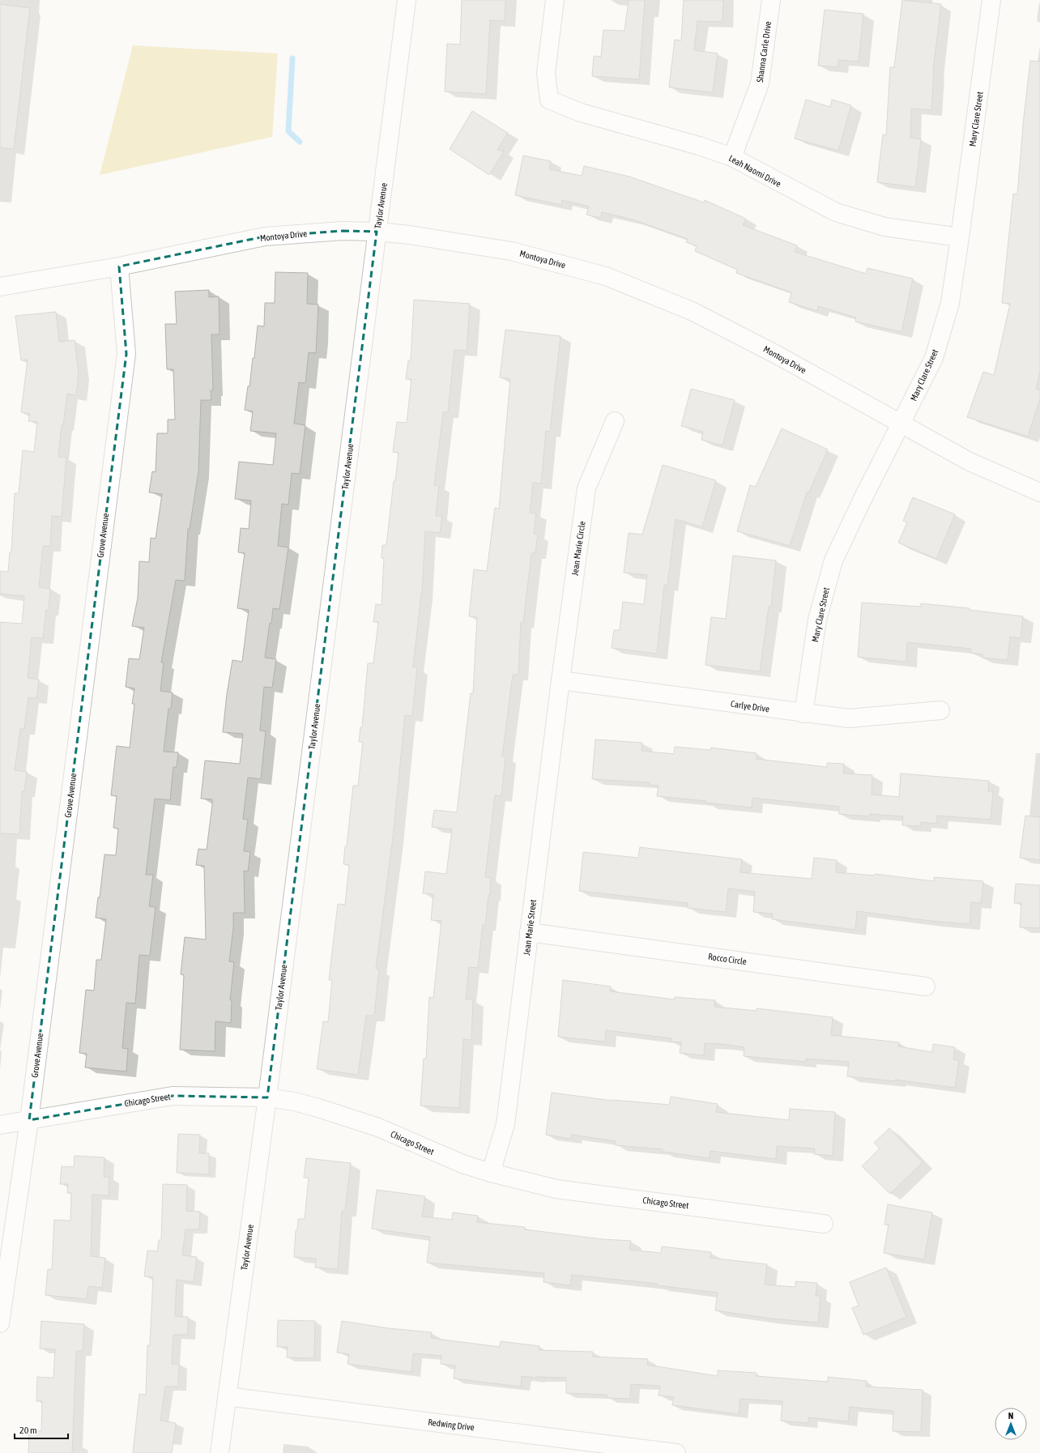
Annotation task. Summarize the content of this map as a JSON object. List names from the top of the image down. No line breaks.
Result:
{"streets":{"street":["Shanna Carle Drive","Mary Clare Street","Leah Naomi Drive","Taylor Avenue","Montoya Drive","Grove Avenue","Jean Marie Circle","Carlye Drive","Jean Marie Street","Rocco Circle","Chicago Street","Redwing Drive"]},"crossings":[["Shanna Carle Drive","Leah Naomi Drive"],["Mary Clare Street","Leah Naomi Drive"],["Mary Clare Street","Montoya Drive"],["Mary Clare Street","Carlye Drive"],["Taylor Avenue","Montoya Drive"],["Taylor Avenue","Chicago Street"],["Taylor Avenue","Redwing Drive"],["Montoya Drive","Grove Avenue"],["Grove Avenue","Chicago Street"],["Jean Marie Circle","Carlye Drive"],["Jean Marie Circle","Jean Marie Street"],["Carlye Drive","Jean Marie Street"],["Jean Marie Street","Rocco Circle"],["Jean Marie Street","Chicago Street"]],"scale_bar":"20 m","north":"top"}
